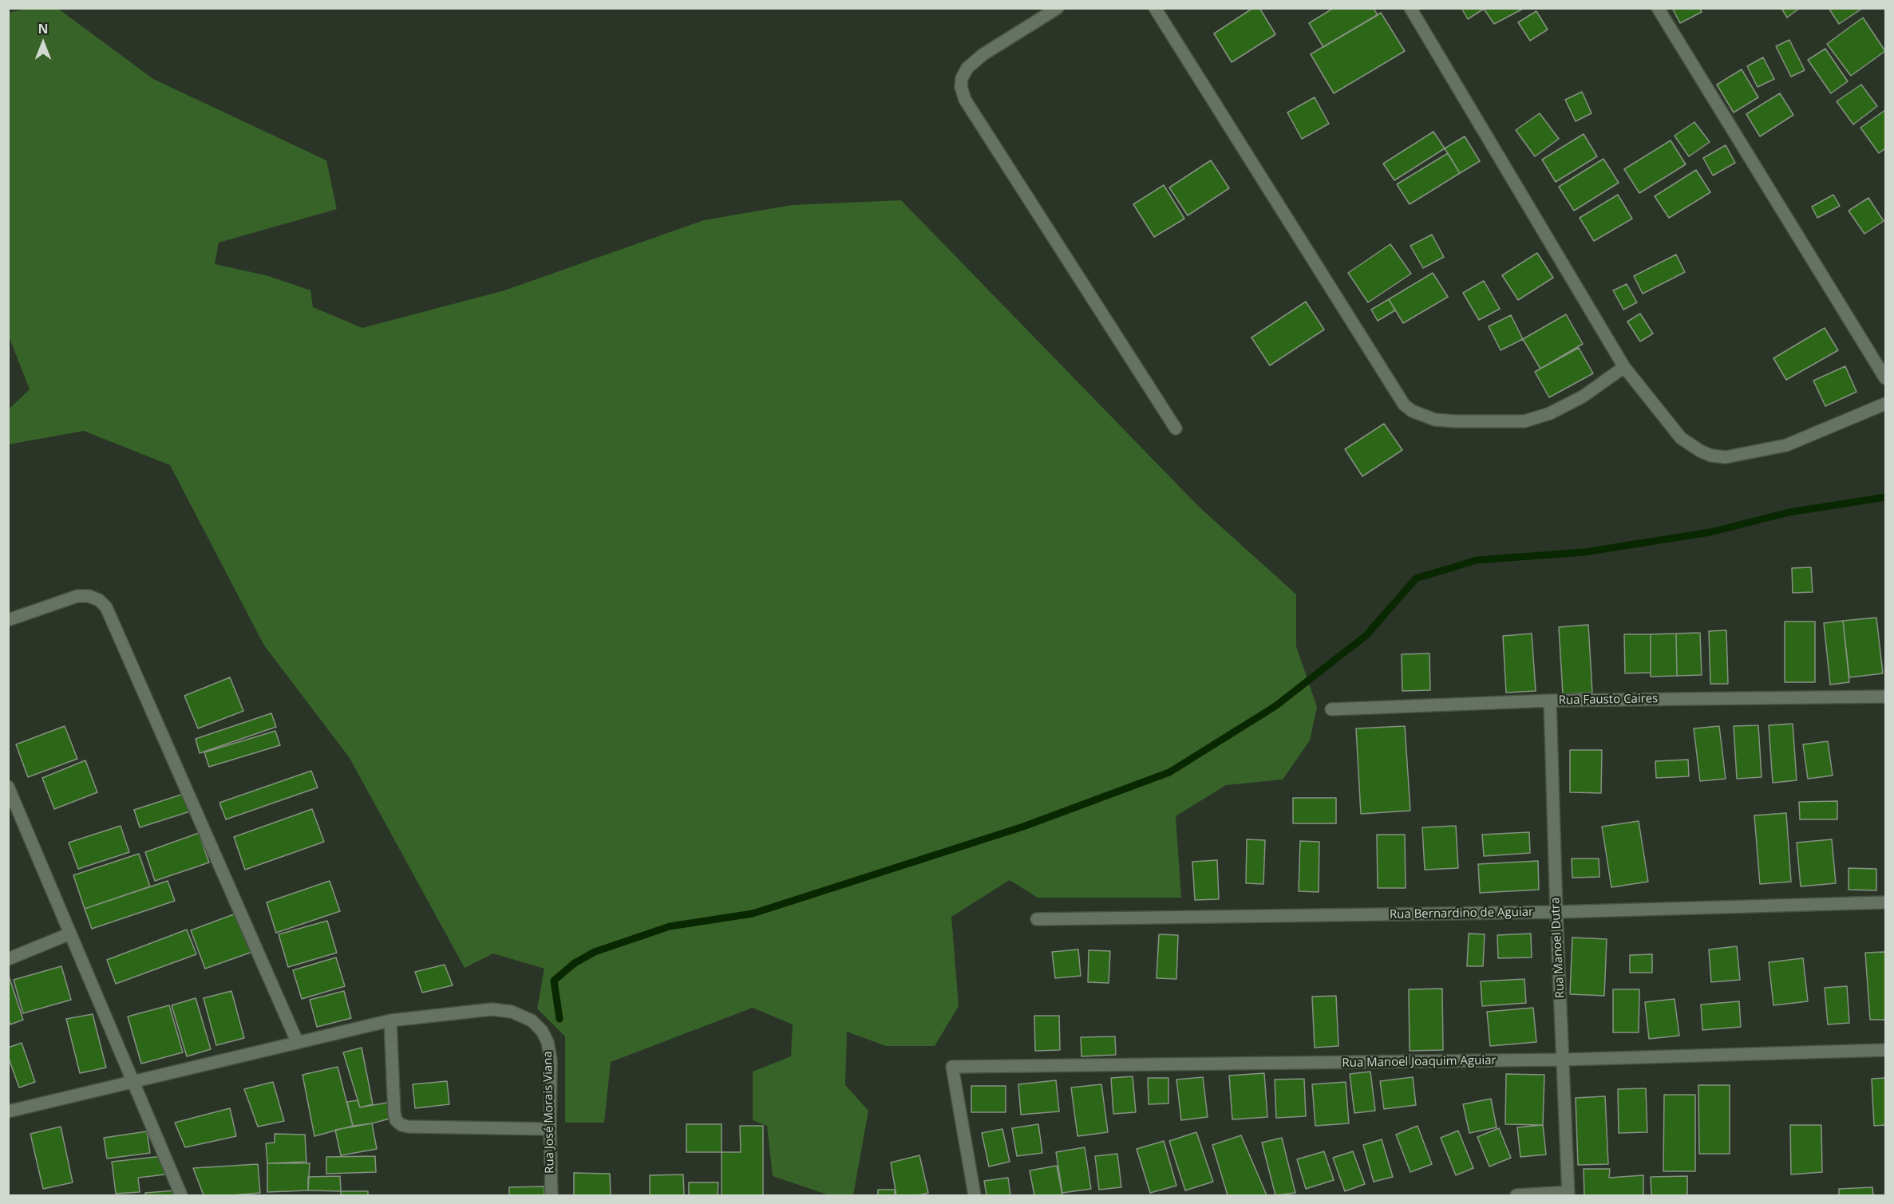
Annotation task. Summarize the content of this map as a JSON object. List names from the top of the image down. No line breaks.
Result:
{"streets":{"street":["Rua Fausto Caires","Rua Bernardino de Aguiar","Rua Manoel Dutra","Rua Manoel Joaquim Aguiar","Rua José Morais Viana"]},"crossings":[["Rua Fausto Caires","Rua Manoel Dutra"],["Rua Bernardino de Aguiar","Rua Manoel Dutra"],["Rua Manoel Dutra","Rua Manoel Joaquim Aguiar"]],"north":"top"}
